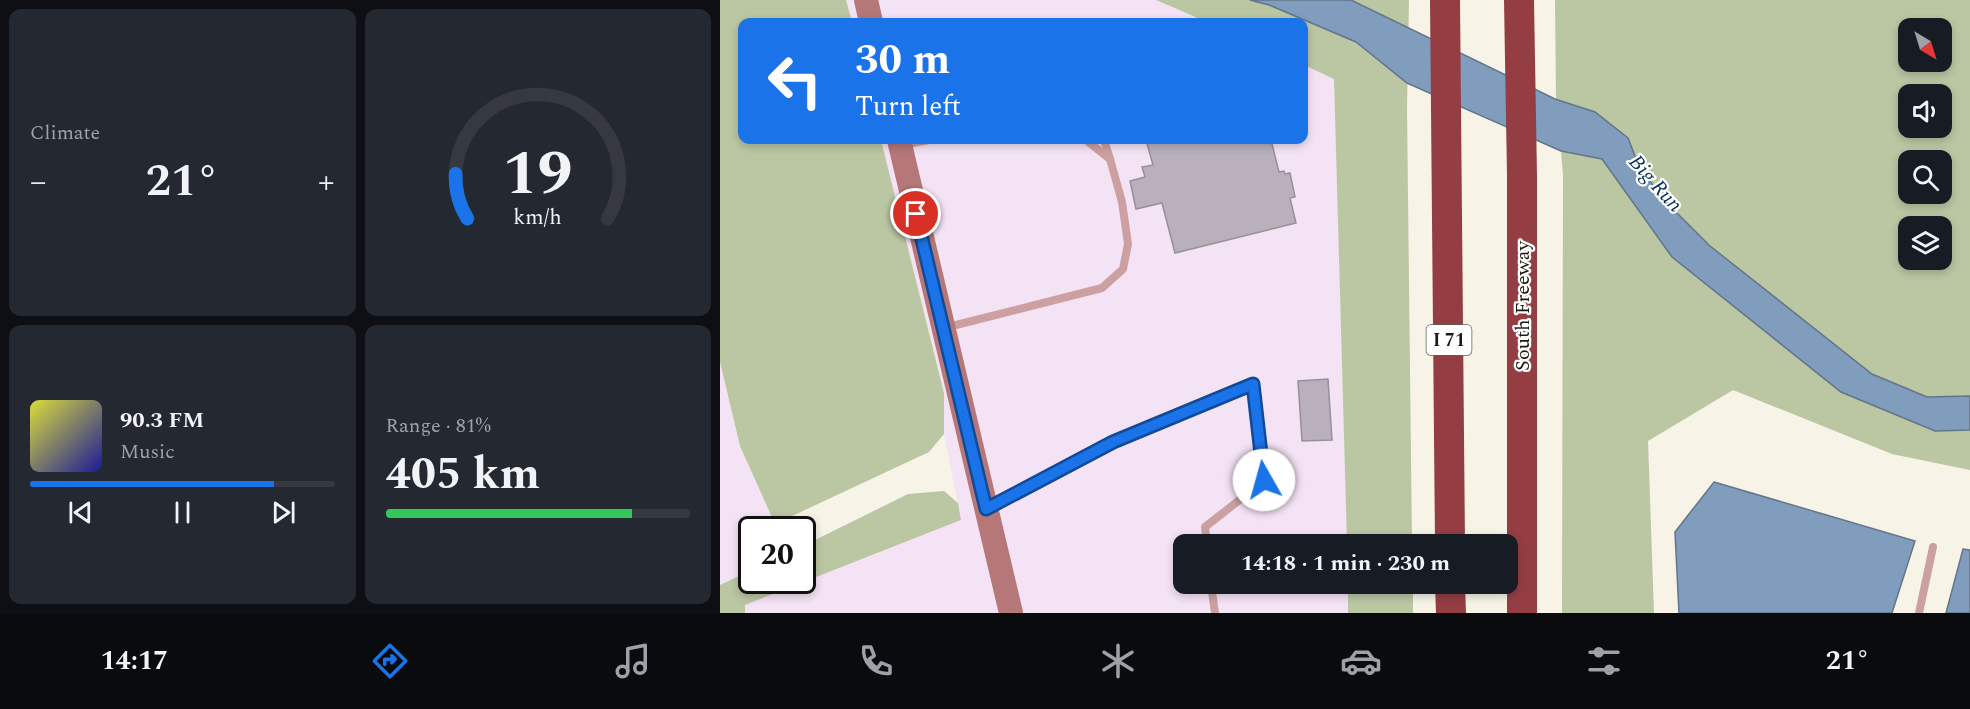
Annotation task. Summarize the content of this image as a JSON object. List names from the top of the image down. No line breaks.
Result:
{"streets":{"highway":["South Freeway","I 71"]},"water":["Big Run"],"north":"bottom right","page":{"tile":["Climate",["Range · 81%","405 km"]],"turn":["30 m","Turn left"],"heat":["−","21°","+"],"song":["90.3 FM","Music"],"limit":"20","trip":"14:18 · 1 min · 230 m","tabs":["14:17","21°"],"gauge":["19","km/h"]}}
